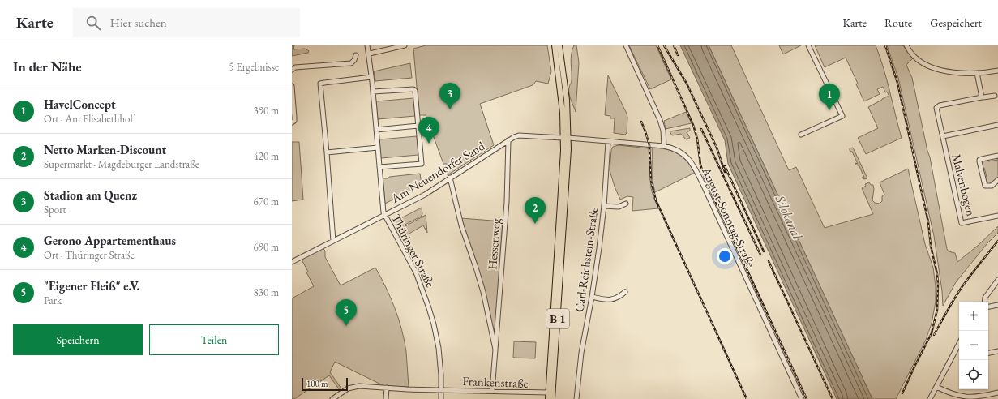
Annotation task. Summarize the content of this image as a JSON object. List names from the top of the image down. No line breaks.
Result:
{"streets":{"main road":["B 1"],"street":["Am Neuendorfer Sand","Malvenbogen","August-Sonntag-Straße","Hessenweg","Thüringer Straße","Carl-Reichstein-Straße","Frankenstraße"]},"crossings":[["Am Neuendorfer Sand","August-Sonntag-Straße"],["Am Neuendorfer Sand","Hessenweg"],["Am Neuendorfer Sand","Thüringer Straße"],["Am Neuendorfer Sand","B 1"],["August-Sonntag-Straße","Carl-Reichstein-Straße"],["August-Sonntag-Straße","B 1"],["Hessenweg","Frankenstraße"],["Thüringer Straße","Frankenstraße"],["B 1","Frankenstraße"]],"water":["Silokanal"],"scale_bar":"100 m","page":{"header":"Karte","search":"Hier suchen","nav":["Karte","Route","Gespeichert"],"heading":["In der Nähe","5 Ergebnisse"],"pins":["3","1","4","2","5"],"list":[{"mark":"1","name":"HavelConcept","note":"Ort · Am Elisabethhof","value":"390 m"},{"mark":"2","name":"Netto Marken-Discount","note":"Supermarkt · Magdeburger Landstraße","value":"420 m"},{"mark":"3","name":"Stadion am Quenz","note":"Sport","value":"670 m"},{"mark":"4","name":"Gerono Appartementhaus","note":"Ort · Thüringer Straße","value":"690 m"},{"mark":"5","name":"\"Eigener Fleiß\" e.V.","note":"Park","value":"830 m"}],"map_buttons":["+","−"],"buttons":["Speichern","Teilen"],"scale":"100 m"}}
